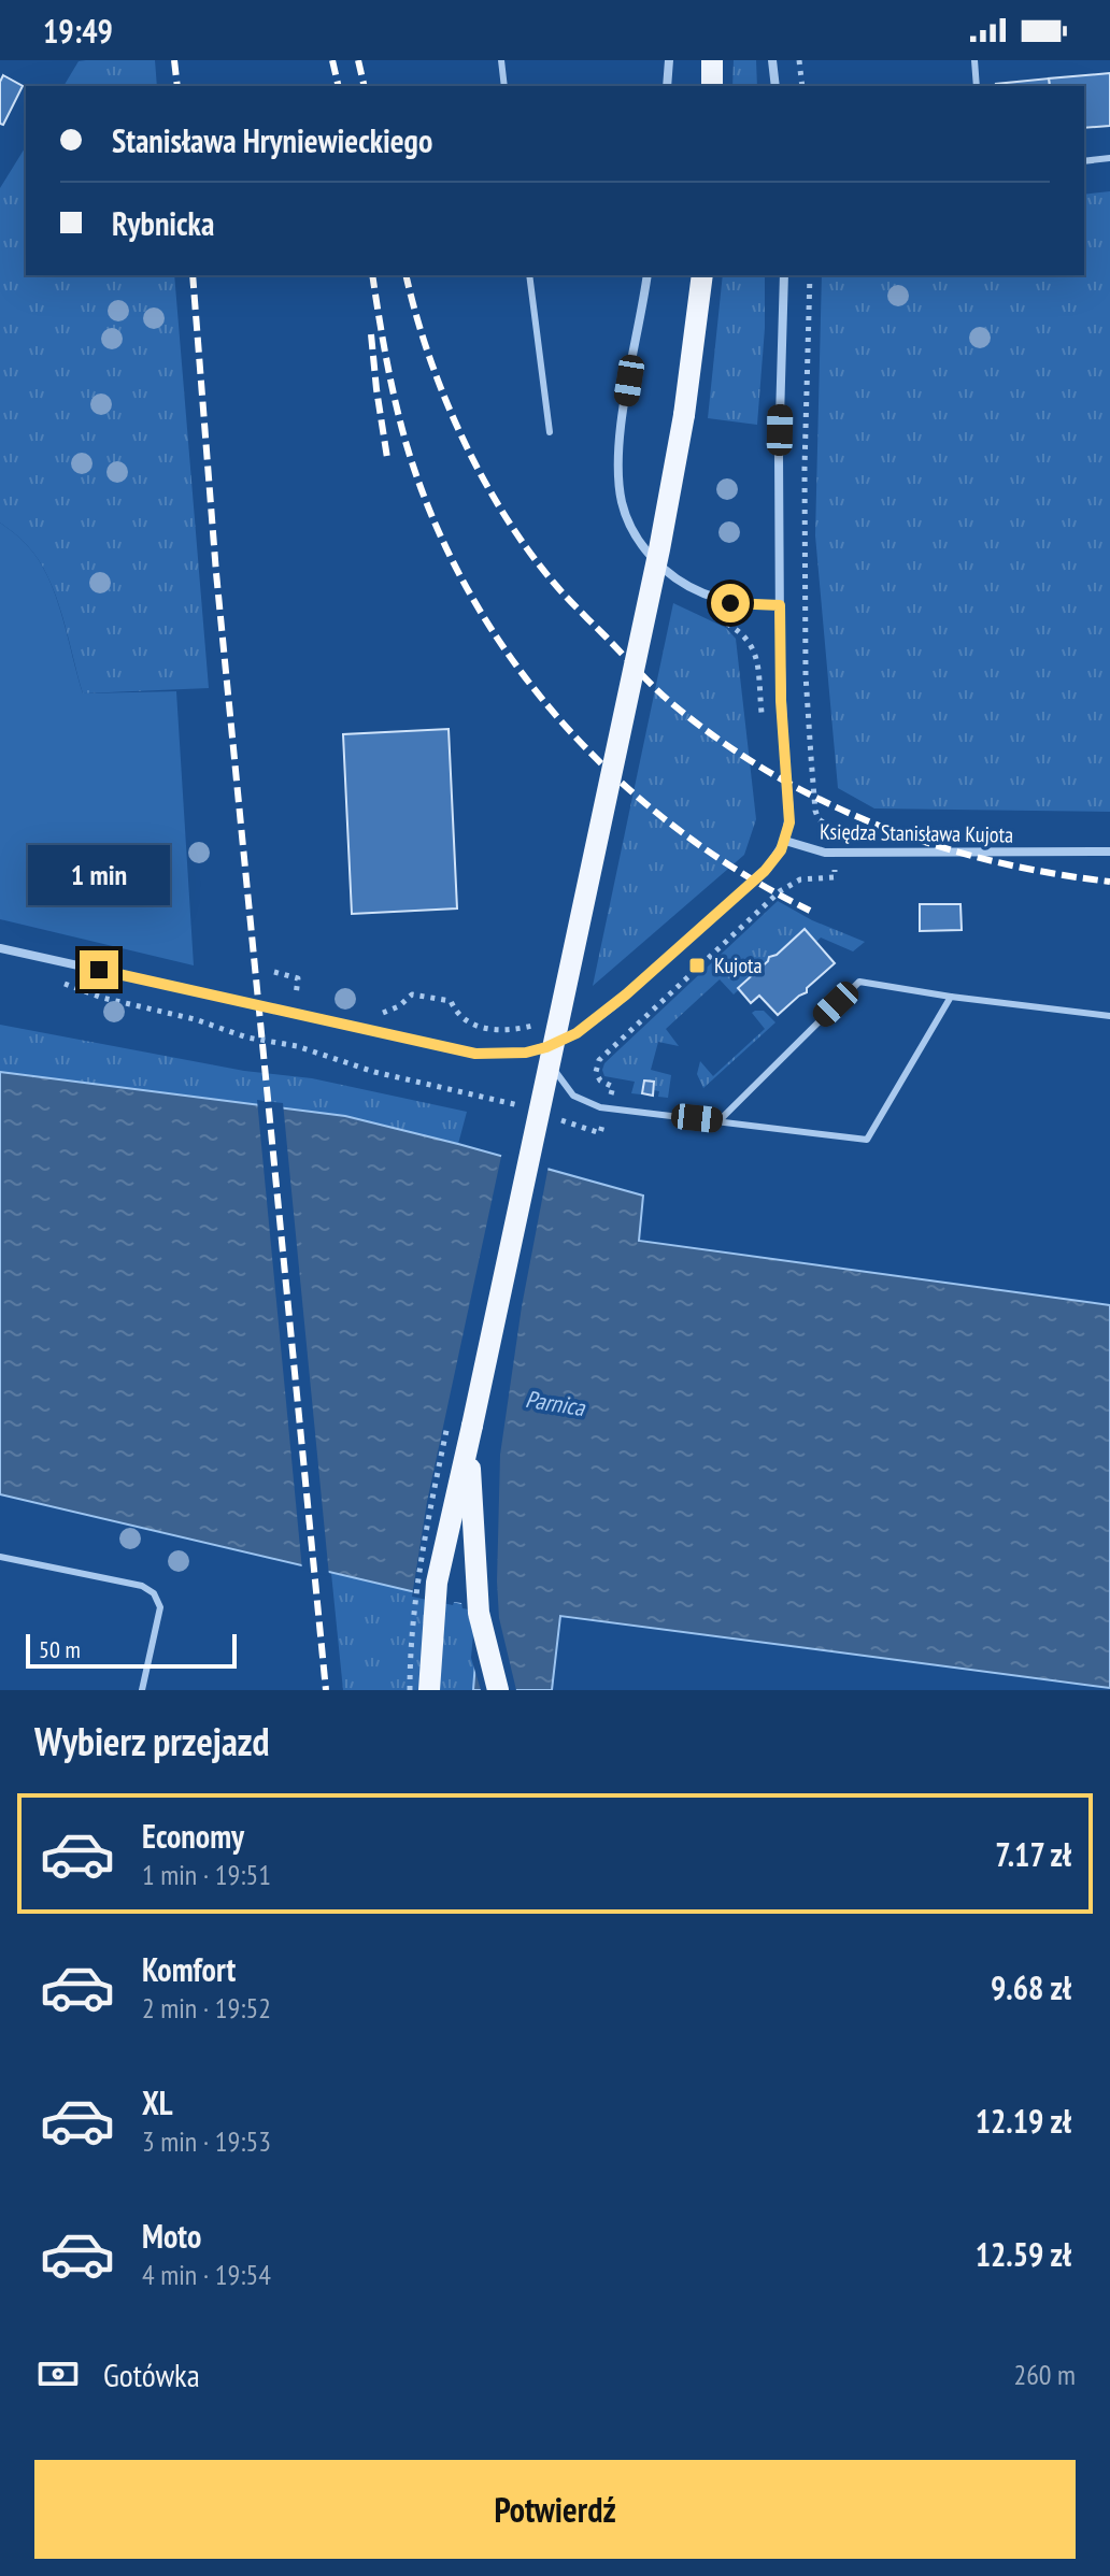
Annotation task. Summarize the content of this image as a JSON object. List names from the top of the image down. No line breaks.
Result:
{"streets":{"street":["Księdza Stanisława Kujota"]},"water":["Parnica"],"places":{"transit":["Kujota"]},"scale_bar":"50 m","page":{"status":"19:49","banner":["Stanisława Hryniewieckiego","Rybnicka"],"bubble":"1 min","scale":"50 m","heading":"Wybierz przejazd","list":[{"name":"Economy","note":"1 min · 19:51","value":"7.17 zł"},{"name":"Komfort","note":"2 min · 19:52","value":"9.68 zł"},{"name":"XL","note":"3 min · 19:53","value":"12.19 zł"},{"name":"Moto","note":"4 min · 19:54","value":"12.59 zł"}],"pay":["Gotówka","260 m"],"buttons":"Potwierdź"}}
